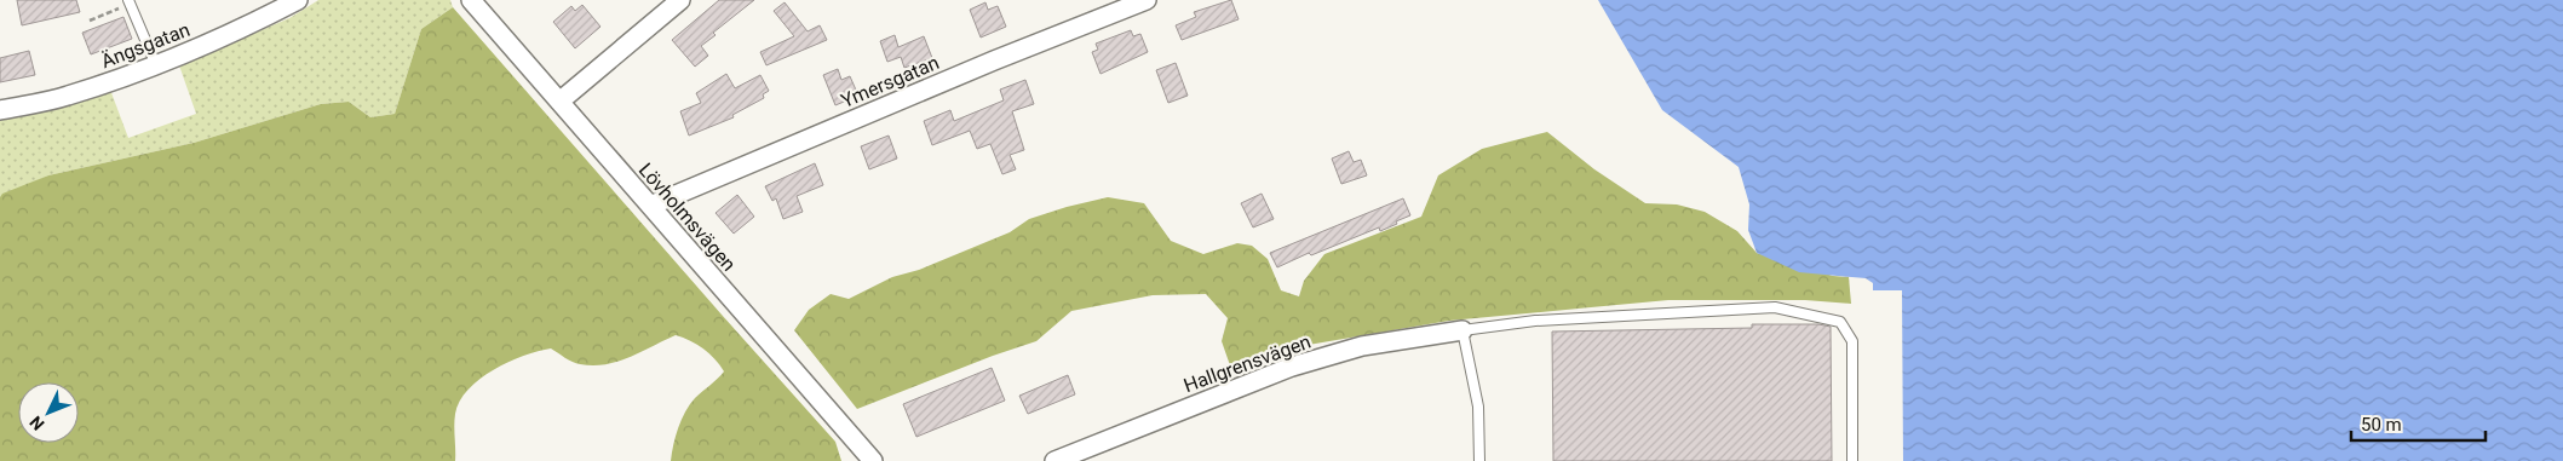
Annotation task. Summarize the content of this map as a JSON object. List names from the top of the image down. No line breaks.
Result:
{"streets":{"street":["Ängsgatan","Ymersgatan","Lövholmsvägen","Hallgrensvägen"]},"crossings":[["Ymersgatan","Lövholmsvägen"]],"scale_bar":"50 m","north":"bottom left"}
